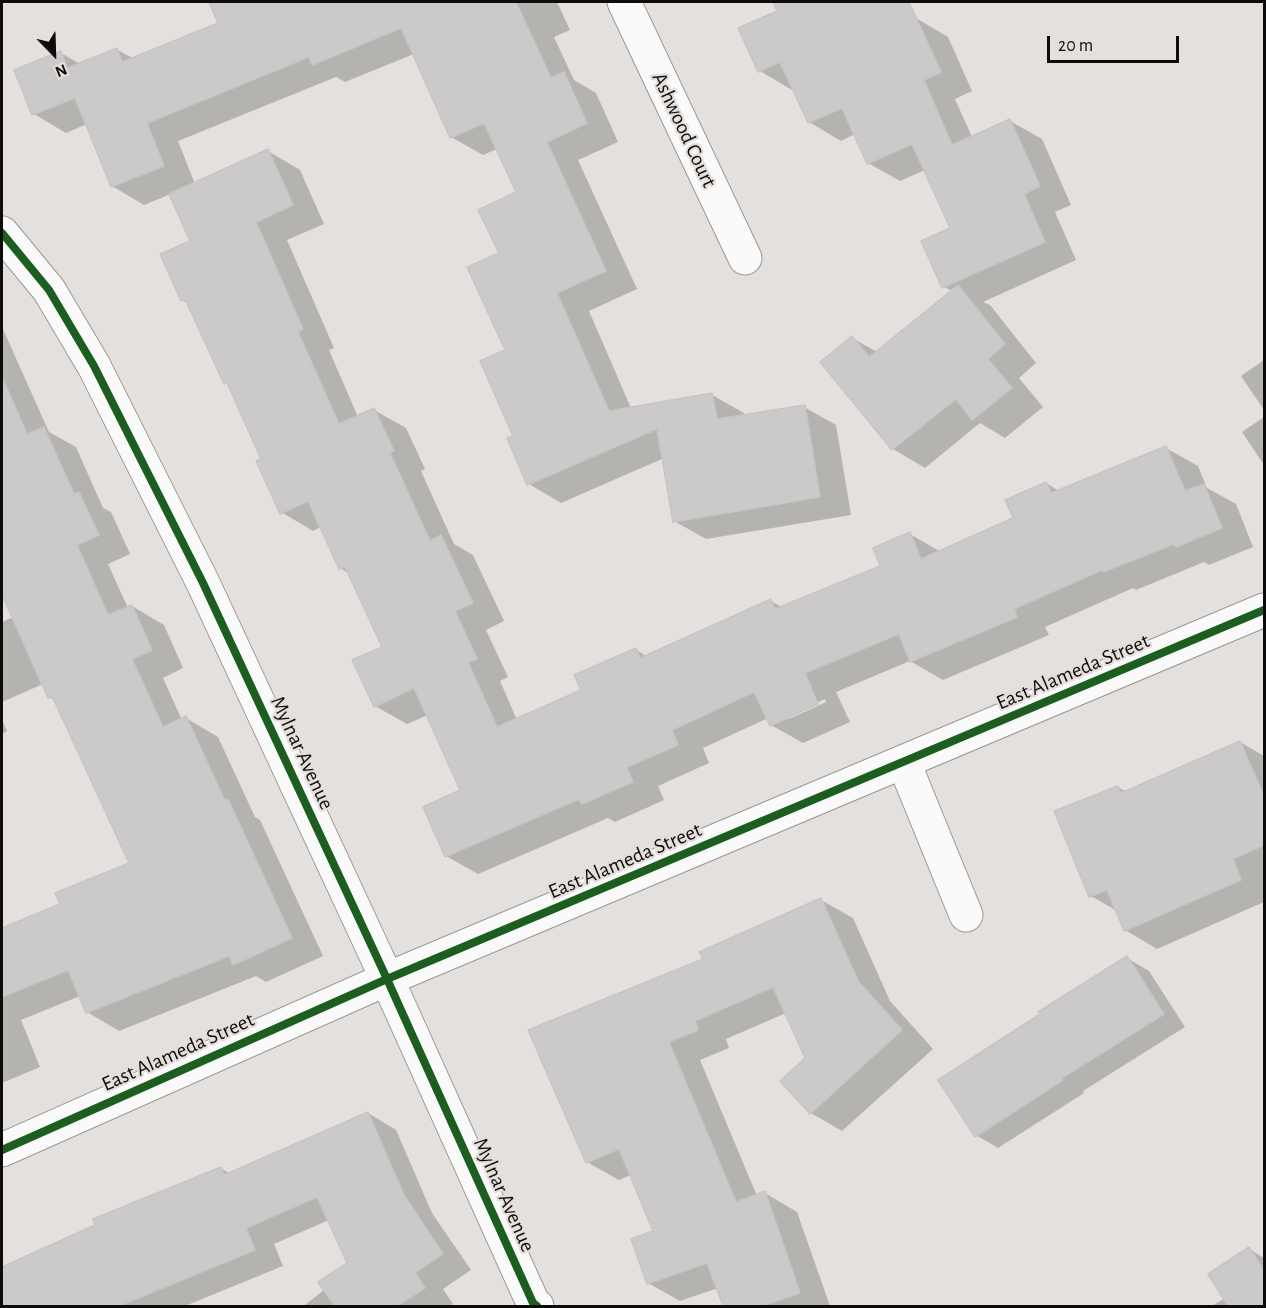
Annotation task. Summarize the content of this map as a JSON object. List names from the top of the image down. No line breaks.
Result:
{"streets":{"street":["Ashwood Court","East Alameda Street","Mylnar Avenue"]},"crossings":[["East Alameda Street","Mylnar Avenue"]],"scale_bar":"20 m","north":"bottom right"}
